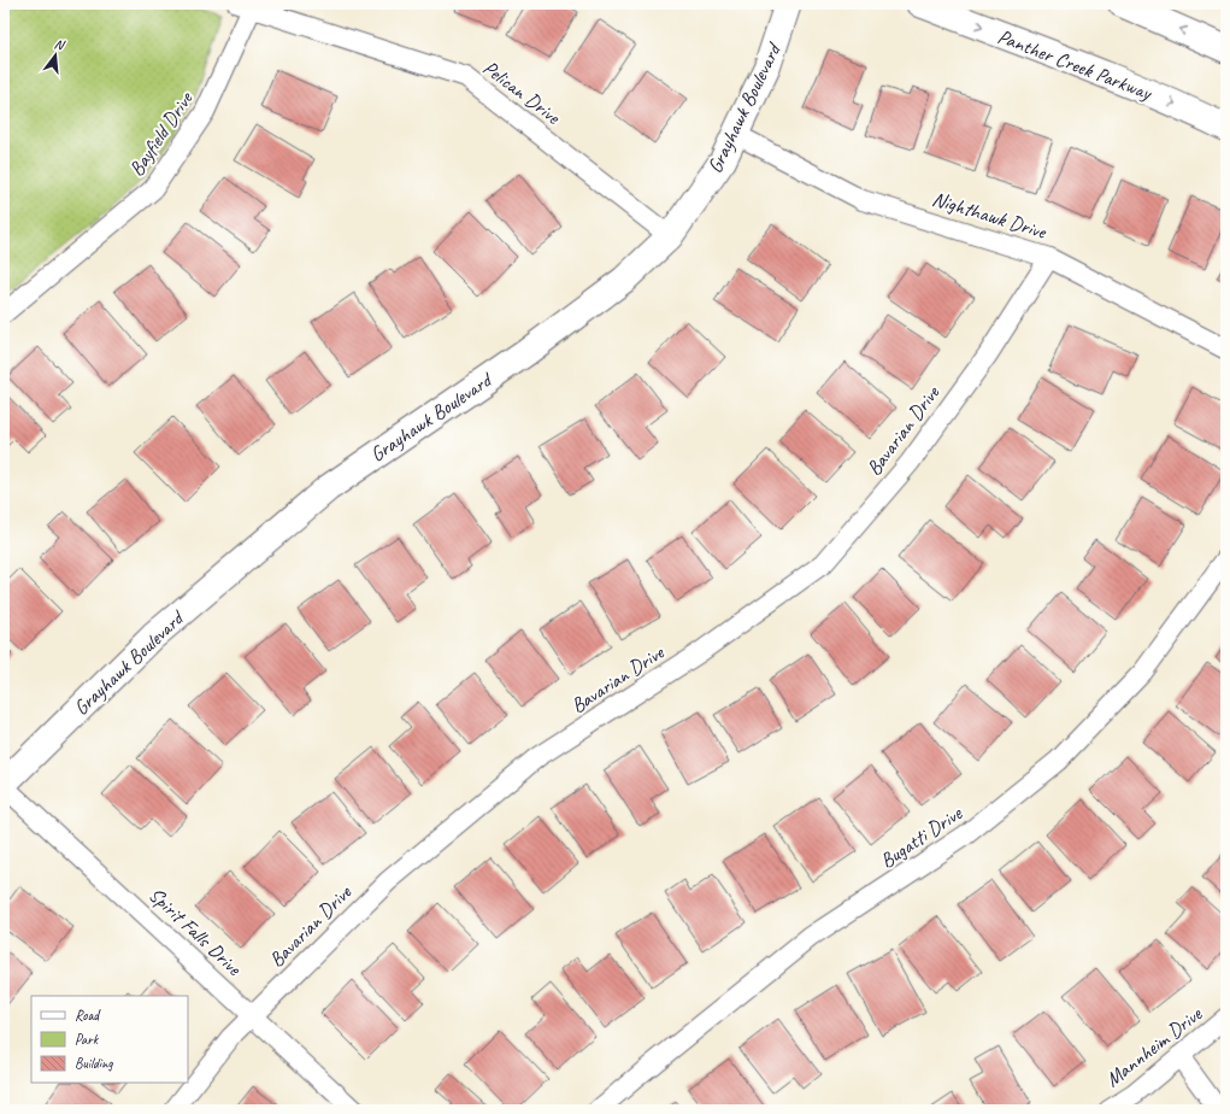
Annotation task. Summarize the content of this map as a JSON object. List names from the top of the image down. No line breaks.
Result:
{"streets":{"street":["Panther Creek Parkway","Pelican Drive","Grayhawk Boulevard","Bayfield Drive","Nighthawk Drive","Bavarian Drive","Bugatti Drive","Spirit Falls Drive","Mannheim Drive"]},"crossings":[["Pelican Drive","Grayhawk Boulevard"],["Pelican Drive","Bayfield Drive"],["Grayhawk Boulevard","Nighthawk Drive"],["Grayhawk Boulevard","Spirit Falls Drive"],["Nighthawk Drive","Bavarian Drive"],["Bavarian Drive","Spirit Falls Drive"]],"legend":["Road","Park","Building"],"north":"top"}
